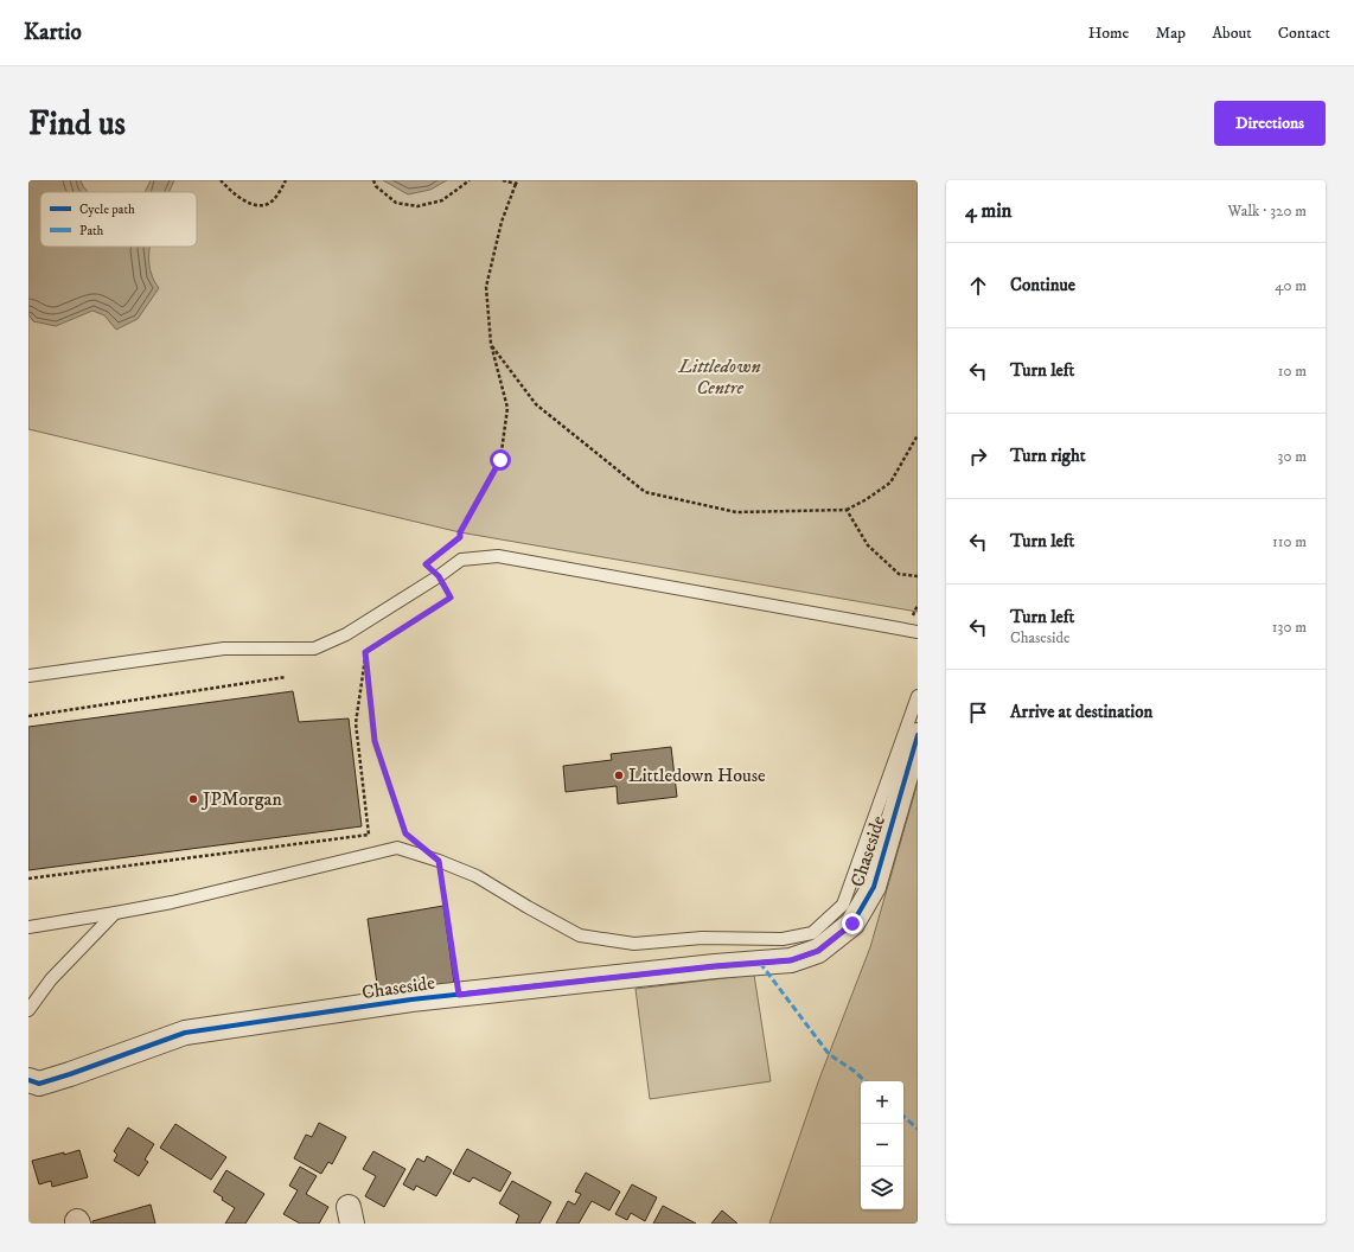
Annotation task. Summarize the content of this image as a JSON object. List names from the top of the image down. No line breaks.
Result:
{"streets":{"street":["Chaseside"]},"parks":["Littledown Centre"],"places":["Littledown House","JPMorgan"],"legend":["Cycle path","Path"],"page":{"header":"Kartio","nav":["Home","Map","About","Contact"],"buttons":"Directions","title":"Find us","heading":["4 min","Walk · 320 m"],"list":[["Continue","40 m"],["Turn left","10 m"],["Turn right","30 m"],["Turn left","110 m"],["Turn left","Chaseside","130 m"],"Arrive at destination"],"map_buttons":["+","−"]}}
